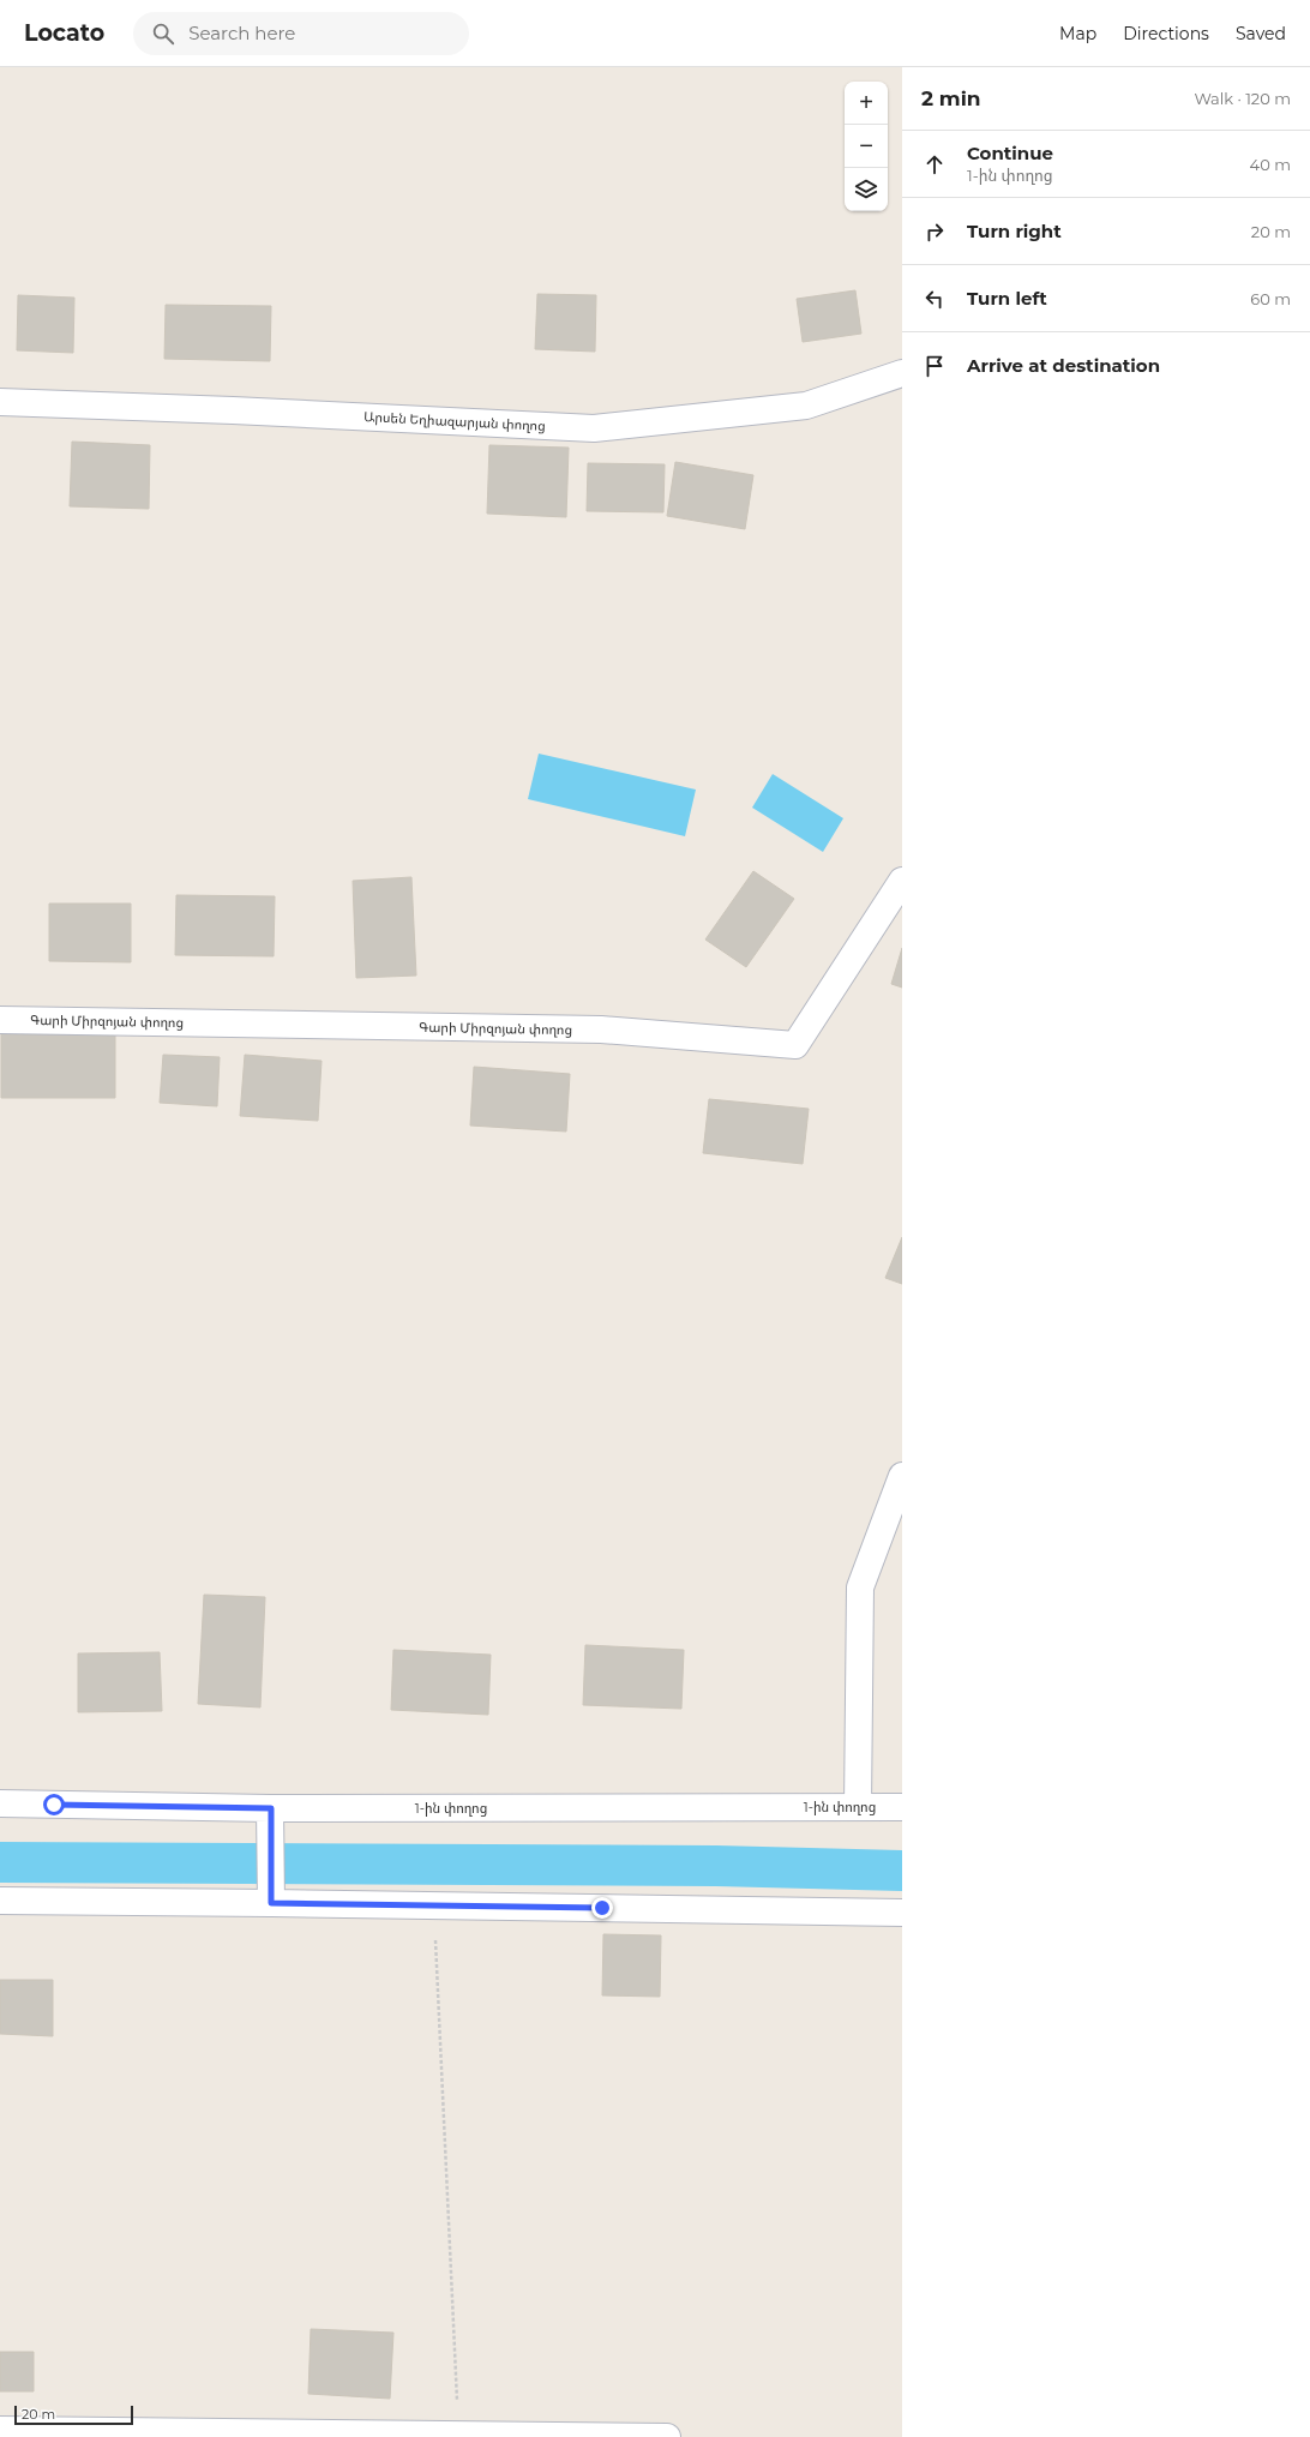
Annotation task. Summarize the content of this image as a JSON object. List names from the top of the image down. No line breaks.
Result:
{"streets":{"street":["Արսեն Եղիազարյան փողոց","Գարի Միրզոյան փողոց","1-ին փողոց"]},"scale_bar":"20 m","page":{"header":"Locato","search":"Search here","nav":["Map","Directions","Saved"],"heading":["2 min","Walk · 120 m"],"map_buttons":["+","−"],"list":[["Continue","1-ին փողոց","40 m"],["Turn right","20 m"],["Turn left","60 m"],"Arrive at destination"],"scale":"20 m"}}
